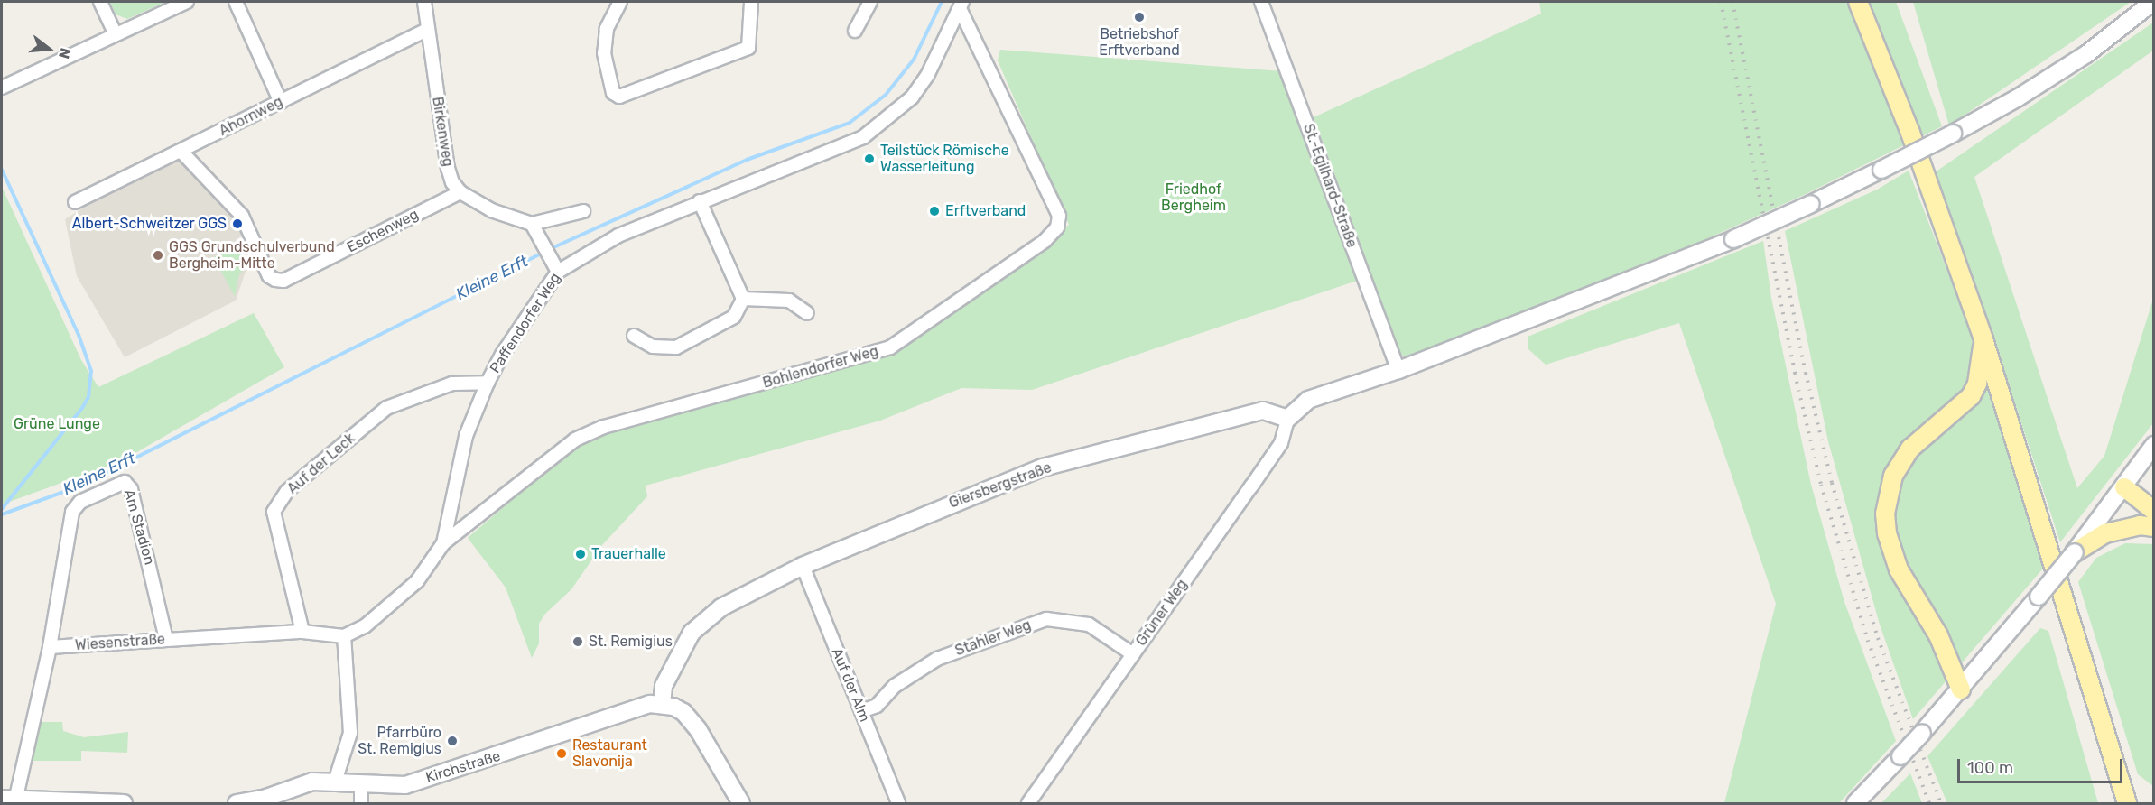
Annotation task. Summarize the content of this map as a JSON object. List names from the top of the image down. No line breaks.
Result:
{"streets":{"street":["Ahornweg","Birkenweg","St.-Egilhard-Straße","Eschenweg","Paffendorfer Weg","Bohlendorfer Weg","Auf der Leck","Giersbergstraße","Am Stadion","Grüner Weg","Stahler Weg","Wiesenstraße","Auf der Alm","Kirchstraße"]},"crossings":[["Ahornweg","Birkenweg"],["Ahornweg","Eschenweg"],["Birkenweg","Eschenweg"],["Paffendorfer Weg","Bohlendorfer Weg"],["Paffendorfer Weg","Auf der Leck"],["Paffendorfer Weg","Wiesenstraße"],["Auf der Leck","Wiesenstraße"],["Giersbergstraße","Grüner Weg"],["Giersbergstraße","Auf der Alm"],["Giersbergstraße","Kirchstraße"],["Am Stadion","Wiesenstraße"],["Grüner Weg","Stahler Weg"],["Stahler Weg","Auf der Alm"]],"water":["Kleine Erft"],"parks":["Friedhof Bergheim","Grüne Lunge"],"places":["Betriebshof Erftverband","Teilstück Römische Wasserleitung","Erftverband","Albert-Schweitzer GGS","GGS Grundschulverbund Bergheim-Mitte","Trauerhalle","St. Remigius","Pfarrbüro St. Remigius","Restaurant Slavonija"],"scale_bar":"100 m","north":"right"}
